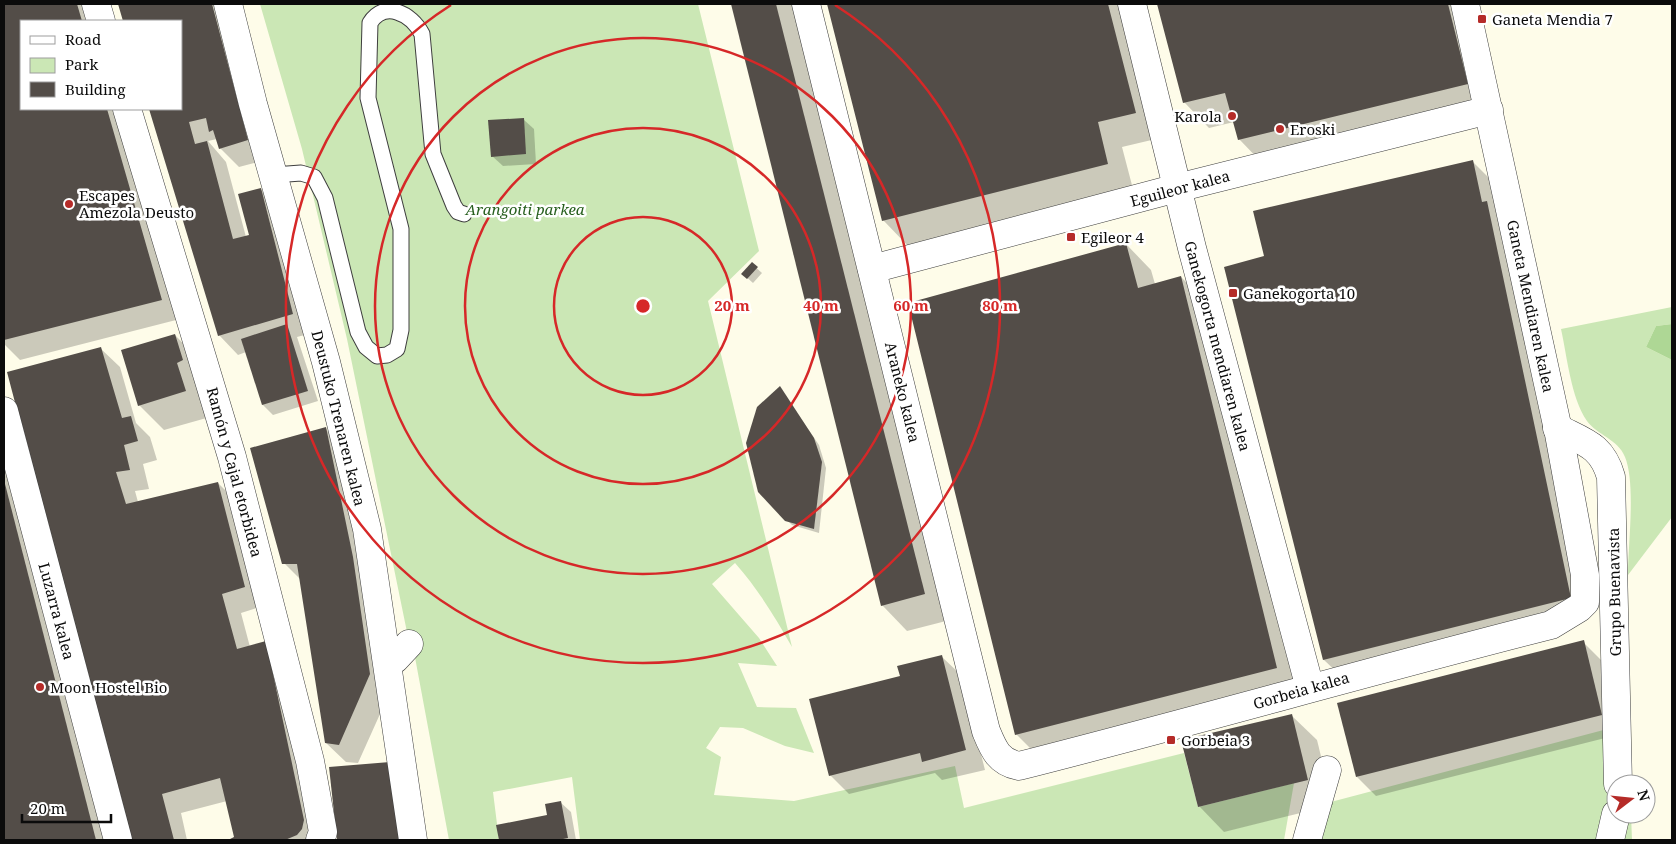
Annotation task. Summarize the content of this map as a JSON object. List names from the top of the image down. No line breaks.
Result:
{"streets":{"street":["Eguileor kalea","Ganeta Mendiaren kalea","Ganekogorta mendiaren kalea","Araneko kalea","Deustuko Trenaren kalea","Ramón y Cajal etorbidea","Grupo Buenavista","Luzarra kalea","Gorbeia kalea"]},"crossings":[["Eguileor kalea","Ganeta Mendiaren kalea"],["Eguileor kalea","Ganekogorta mendiaren kalea"],["Eguileor kalea","Araneko kalea"],["Ganeta Mendiaren kalea","Grupo Buenavista"],["Ganeta Mendiaren kalea","Gorbeia kalea"],["Ganekogorta mendiaren kalea","Gorbeia kalea"],["Araneko kalea","Gorbeia kalea"]],"parks":["Arangoiti parkea"],"places":{"transit":["Ganeta Mendia 7","Egileor 4","Ganekogorta 10","Gorbeia 3"],"other":["Karola","Eroski","Escapes Amezola Deusto","Moon Hostel Bio"]},"legend":["Road","Park","Building"],"scale_bar":"20 m","north":"right","rings":["20 m","40 m","60 m","80 m"]}
